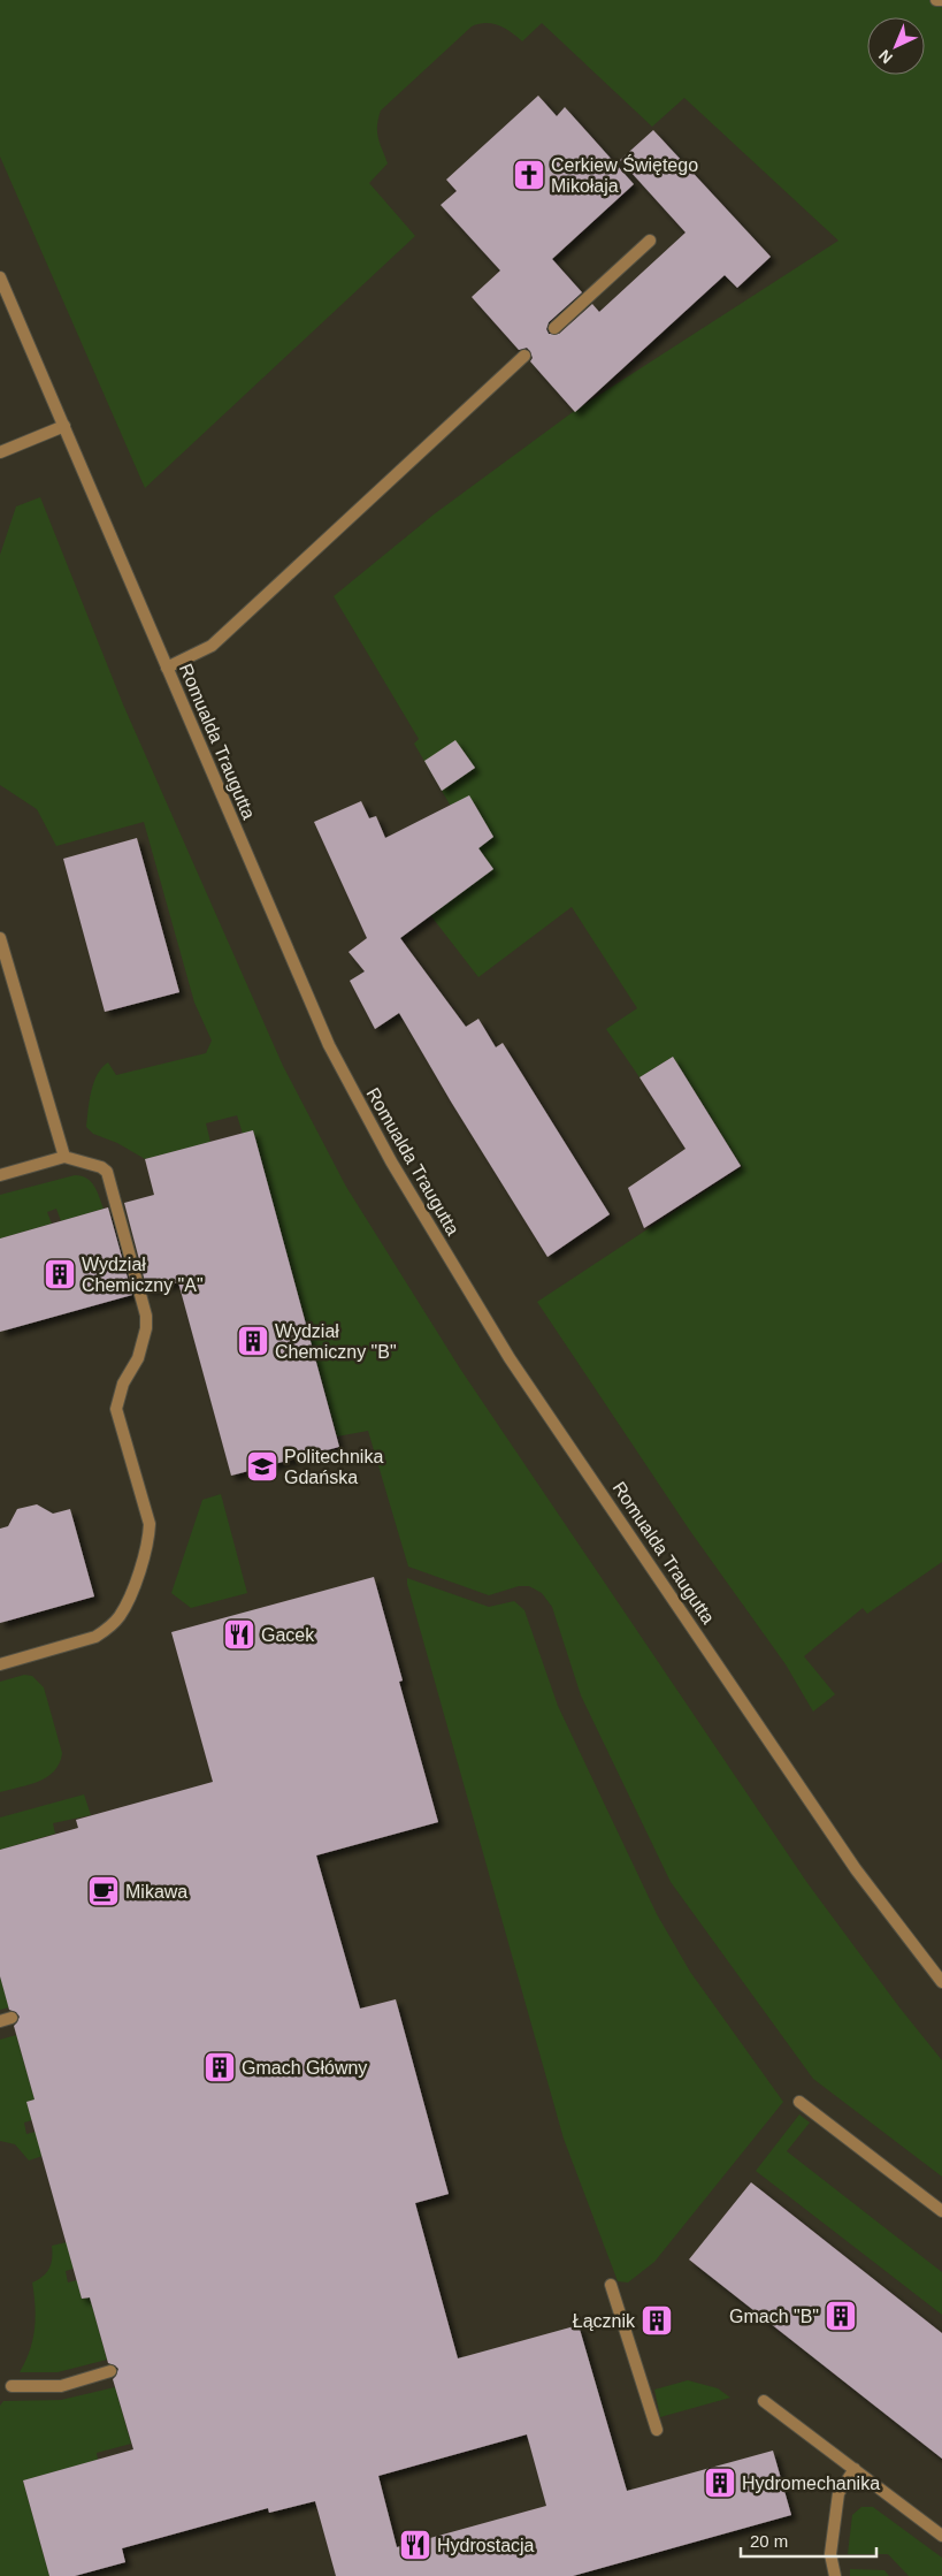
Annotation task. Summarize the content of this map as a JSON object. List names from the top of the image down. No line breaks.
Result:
{"streets":{"street":["Romualda Traugutta"]},"places":{"church":["Cerkiew Świętego Mikołaja"],"building":["Wydział Chemiczny \"A\"","Wydział Chemiczny \"B\"","Gmach Główny","Gmach \"B\"","Łącznik","Hydromechanika"],"school or university":["Politechnika Gdańska"],"restaurant":["Gacek","Hydrostacja"],"cafe":["Mikawa"]},"scale_bar":"20 m","north":"bottom left"}
